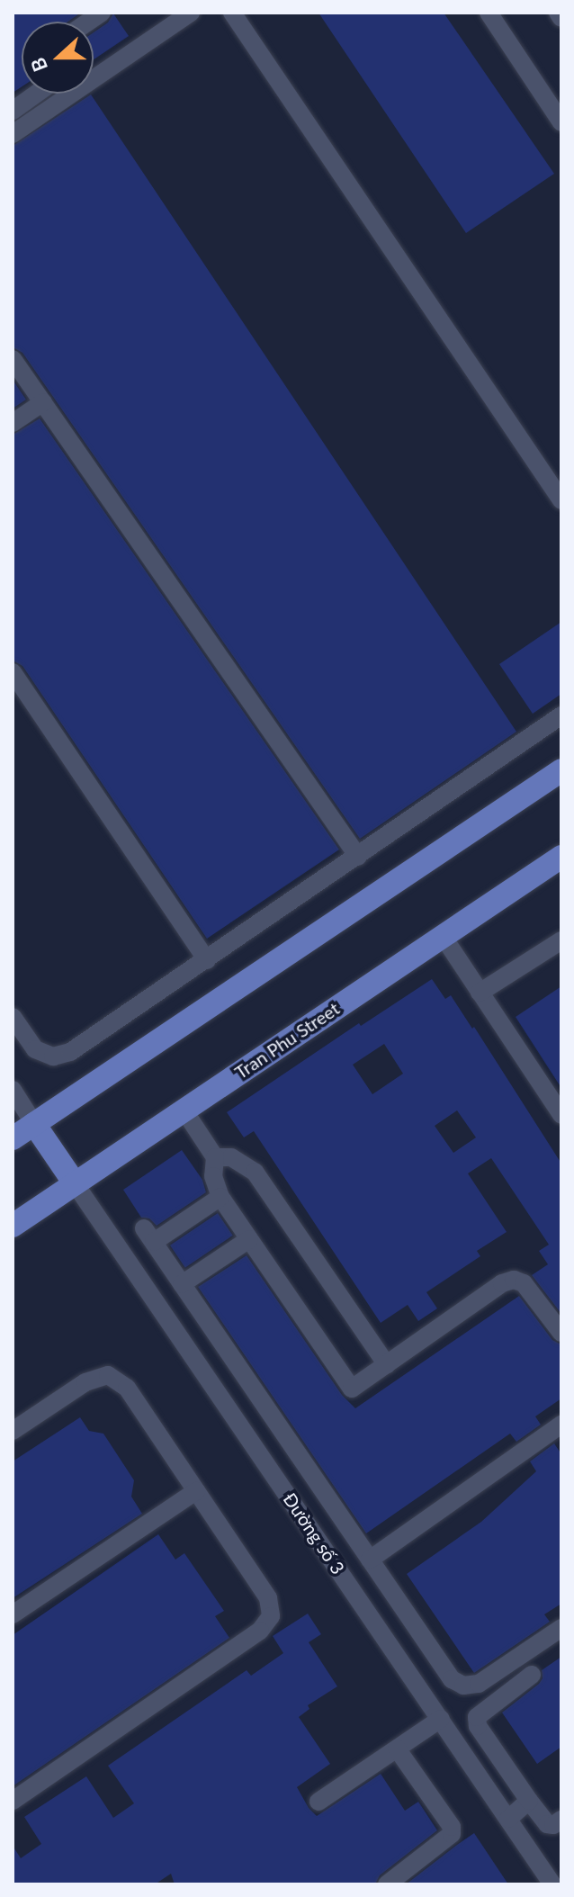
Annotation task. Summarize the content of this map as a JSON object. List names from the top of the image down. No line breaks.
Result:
{"streets":{"main road":["Tran Phu Street"],"street":["Đường số 3"]},"crossings":[["Tran Phu Street","Đường số 3"]],"north":"left"}
